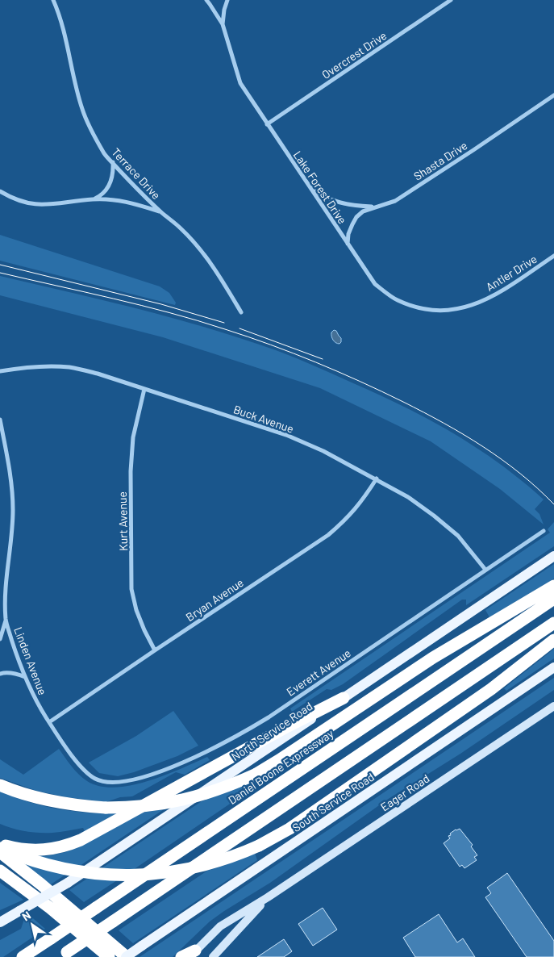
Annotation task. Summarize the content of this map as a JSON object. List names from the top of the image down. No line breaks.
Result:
{"streets":{"highway":["Daniel Boone Expressway"],"main road":["North Service Road","Eager Road","South Service Road"],"street":["Overcrest Drive","Shasta Drive","Terrace Drive","Lake Forest Drive","Antler Drive","Buck Avenue","Kurt Avenue","Bryan Avenue","Linden Avenue","Everett Avenue"]},"crossings":[["Overcrest Drive","Lake Forest Drive"],["Shasta Drive","Lake Forest Drive"],["Lake Forest Drive","Antler Drive"],["Buck Avenue","Kurt Avenue"],["Buck Avenue","Bryan Avenue"],["Buck Avenue","Everett Avenue"],["Kurt Avenue","Bryan Avenue"],["Bryan Avenue","Linden Avenue"],["Linden Avenue","Everett Avenue"]],"north":"top left"}
